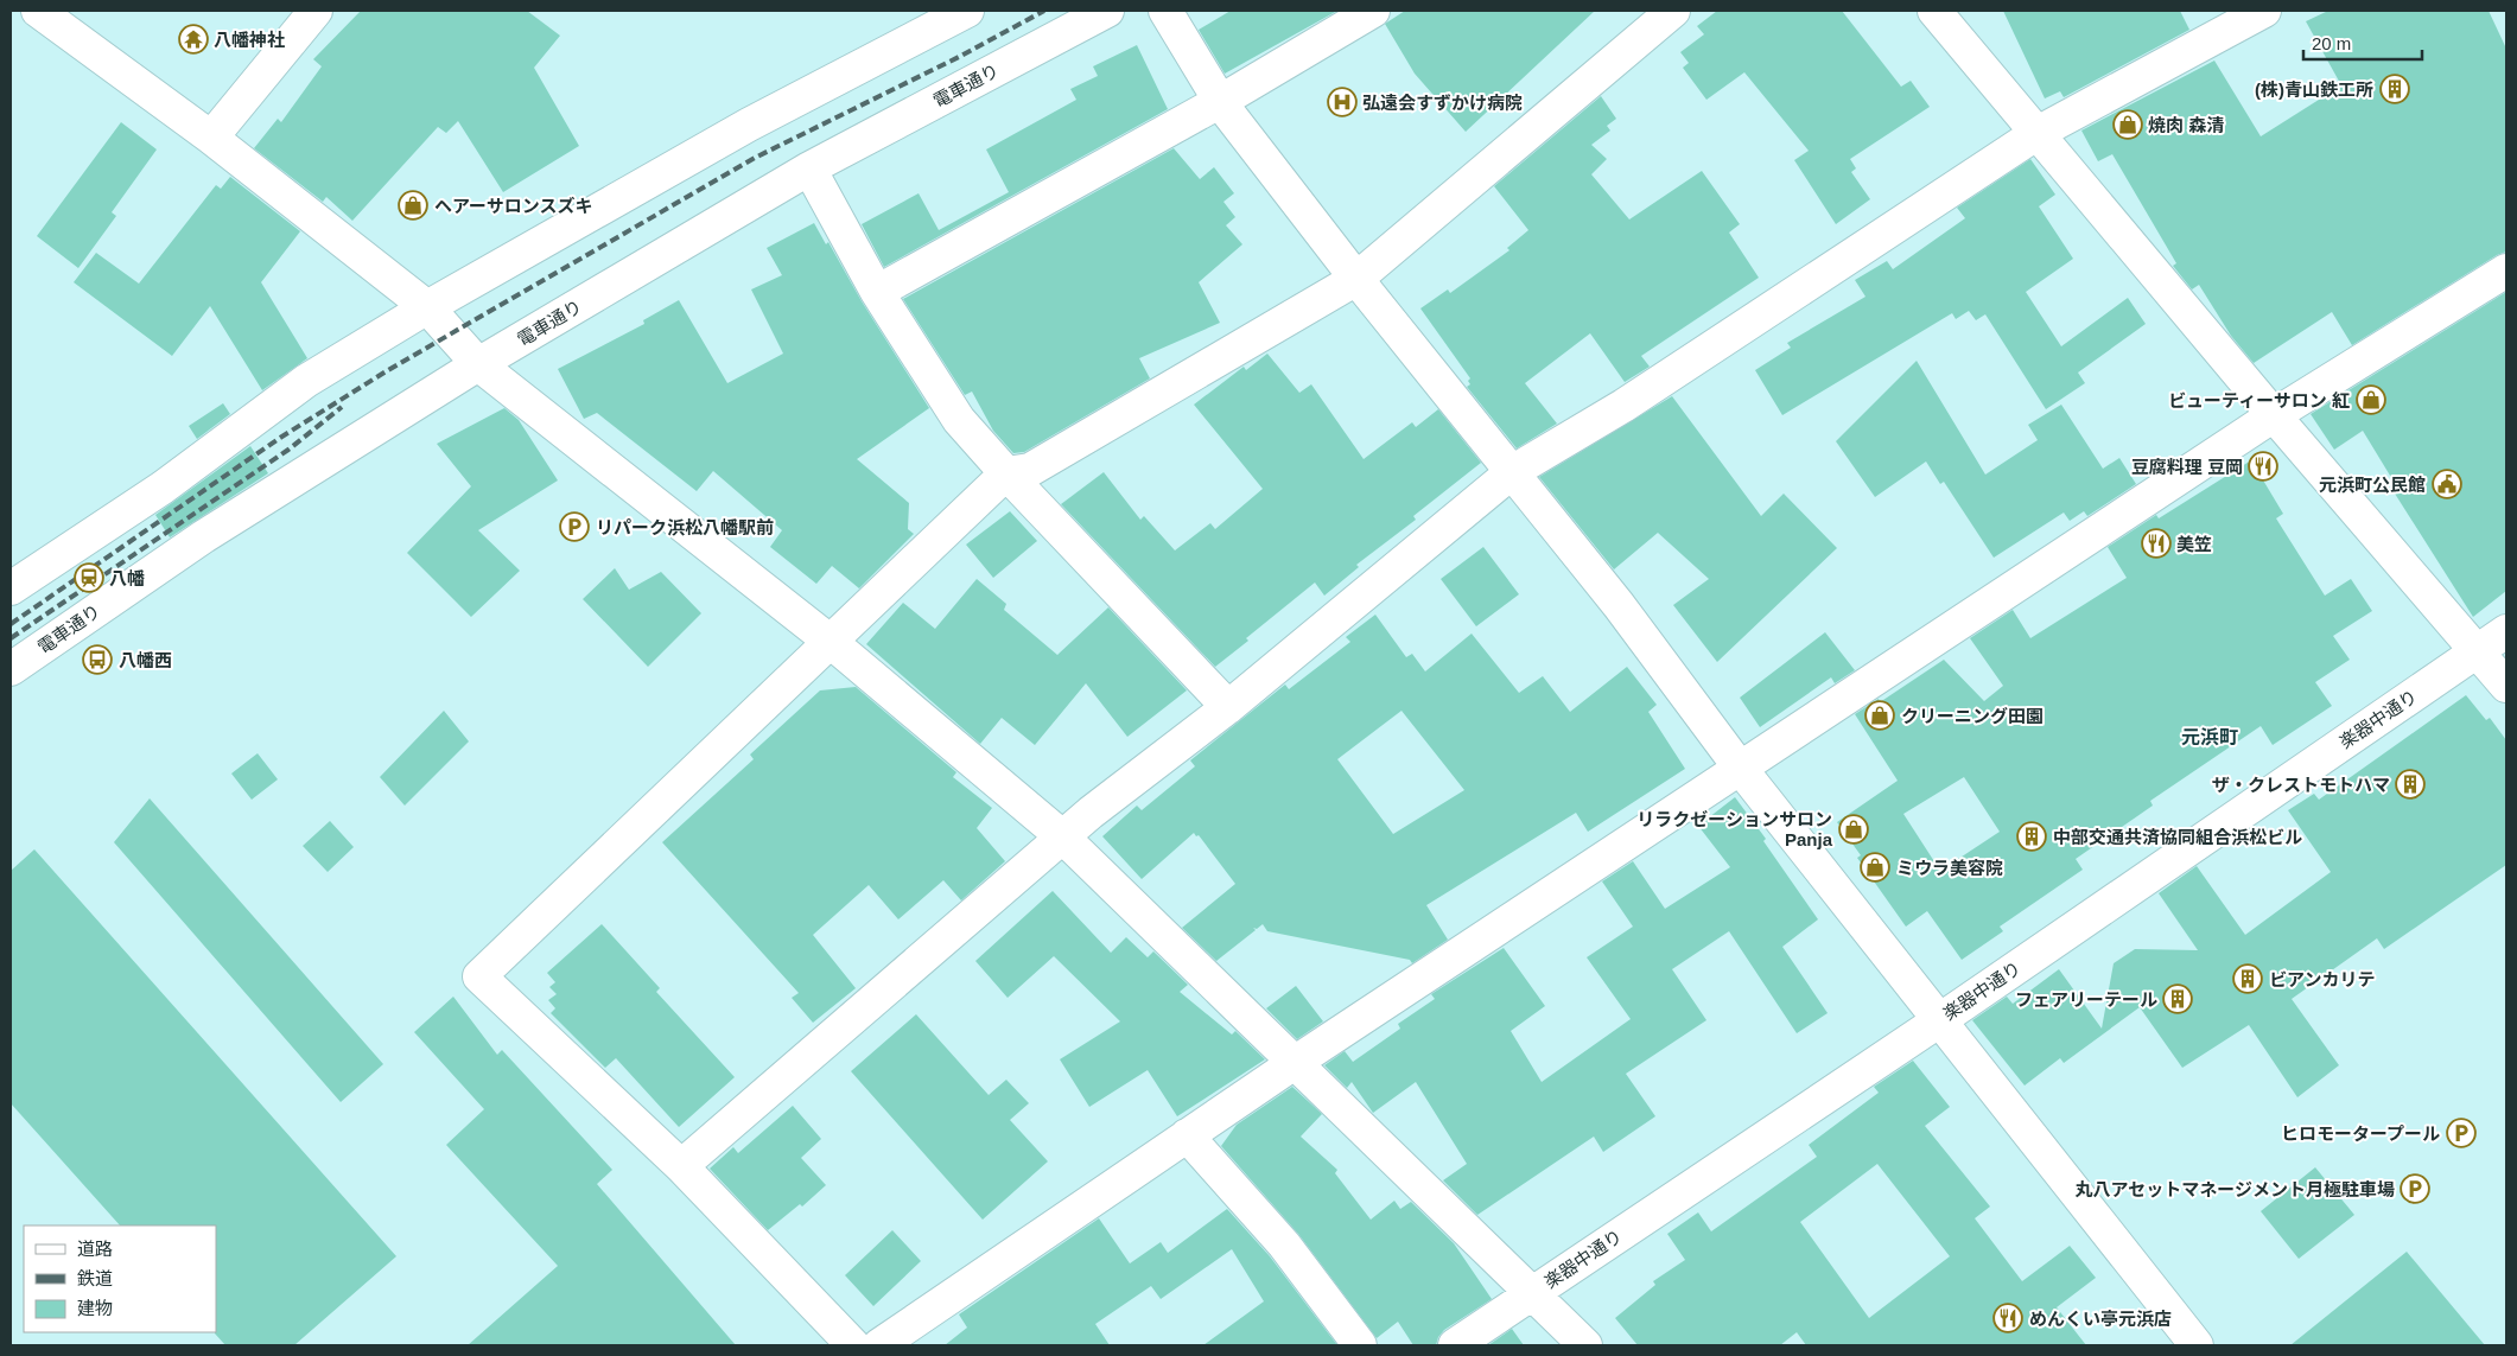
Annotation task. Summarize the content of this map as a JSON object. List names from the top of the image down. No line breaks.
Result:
{"streets":{"street":["電車通り","楽器中通り"]},"districts":["元浜町"],"places":{"temple":["八幡神社"],"building":["(株)青山鉄工所","ザ・クレストモトハマ","中部交通共済協同組合浜松ビル","ビアンカリテ","フェアリーテール"],"hospital":["弘遠会すずかけ病院"],"shop":["焼肉 森清","ヘアーサロンスズキ","ビューティーサロン 紅","クリーニング田園","リラクゼーションサロン Panja","ミウラ美容院"],"restaurant":["豆腐料理 豆岡","美笠","めんくい亭元浜店"],"public building":["元浜町公民館"],"parking":["リパーク浜松八幡駅前","ヒロモータープール","丸八アセットマネージメント月極駐車場"],"station":["八幡"],"bus stop":["八幡西"]},"legend":["道路","鉄道","建物"],"scale_bar":"20 m"}
